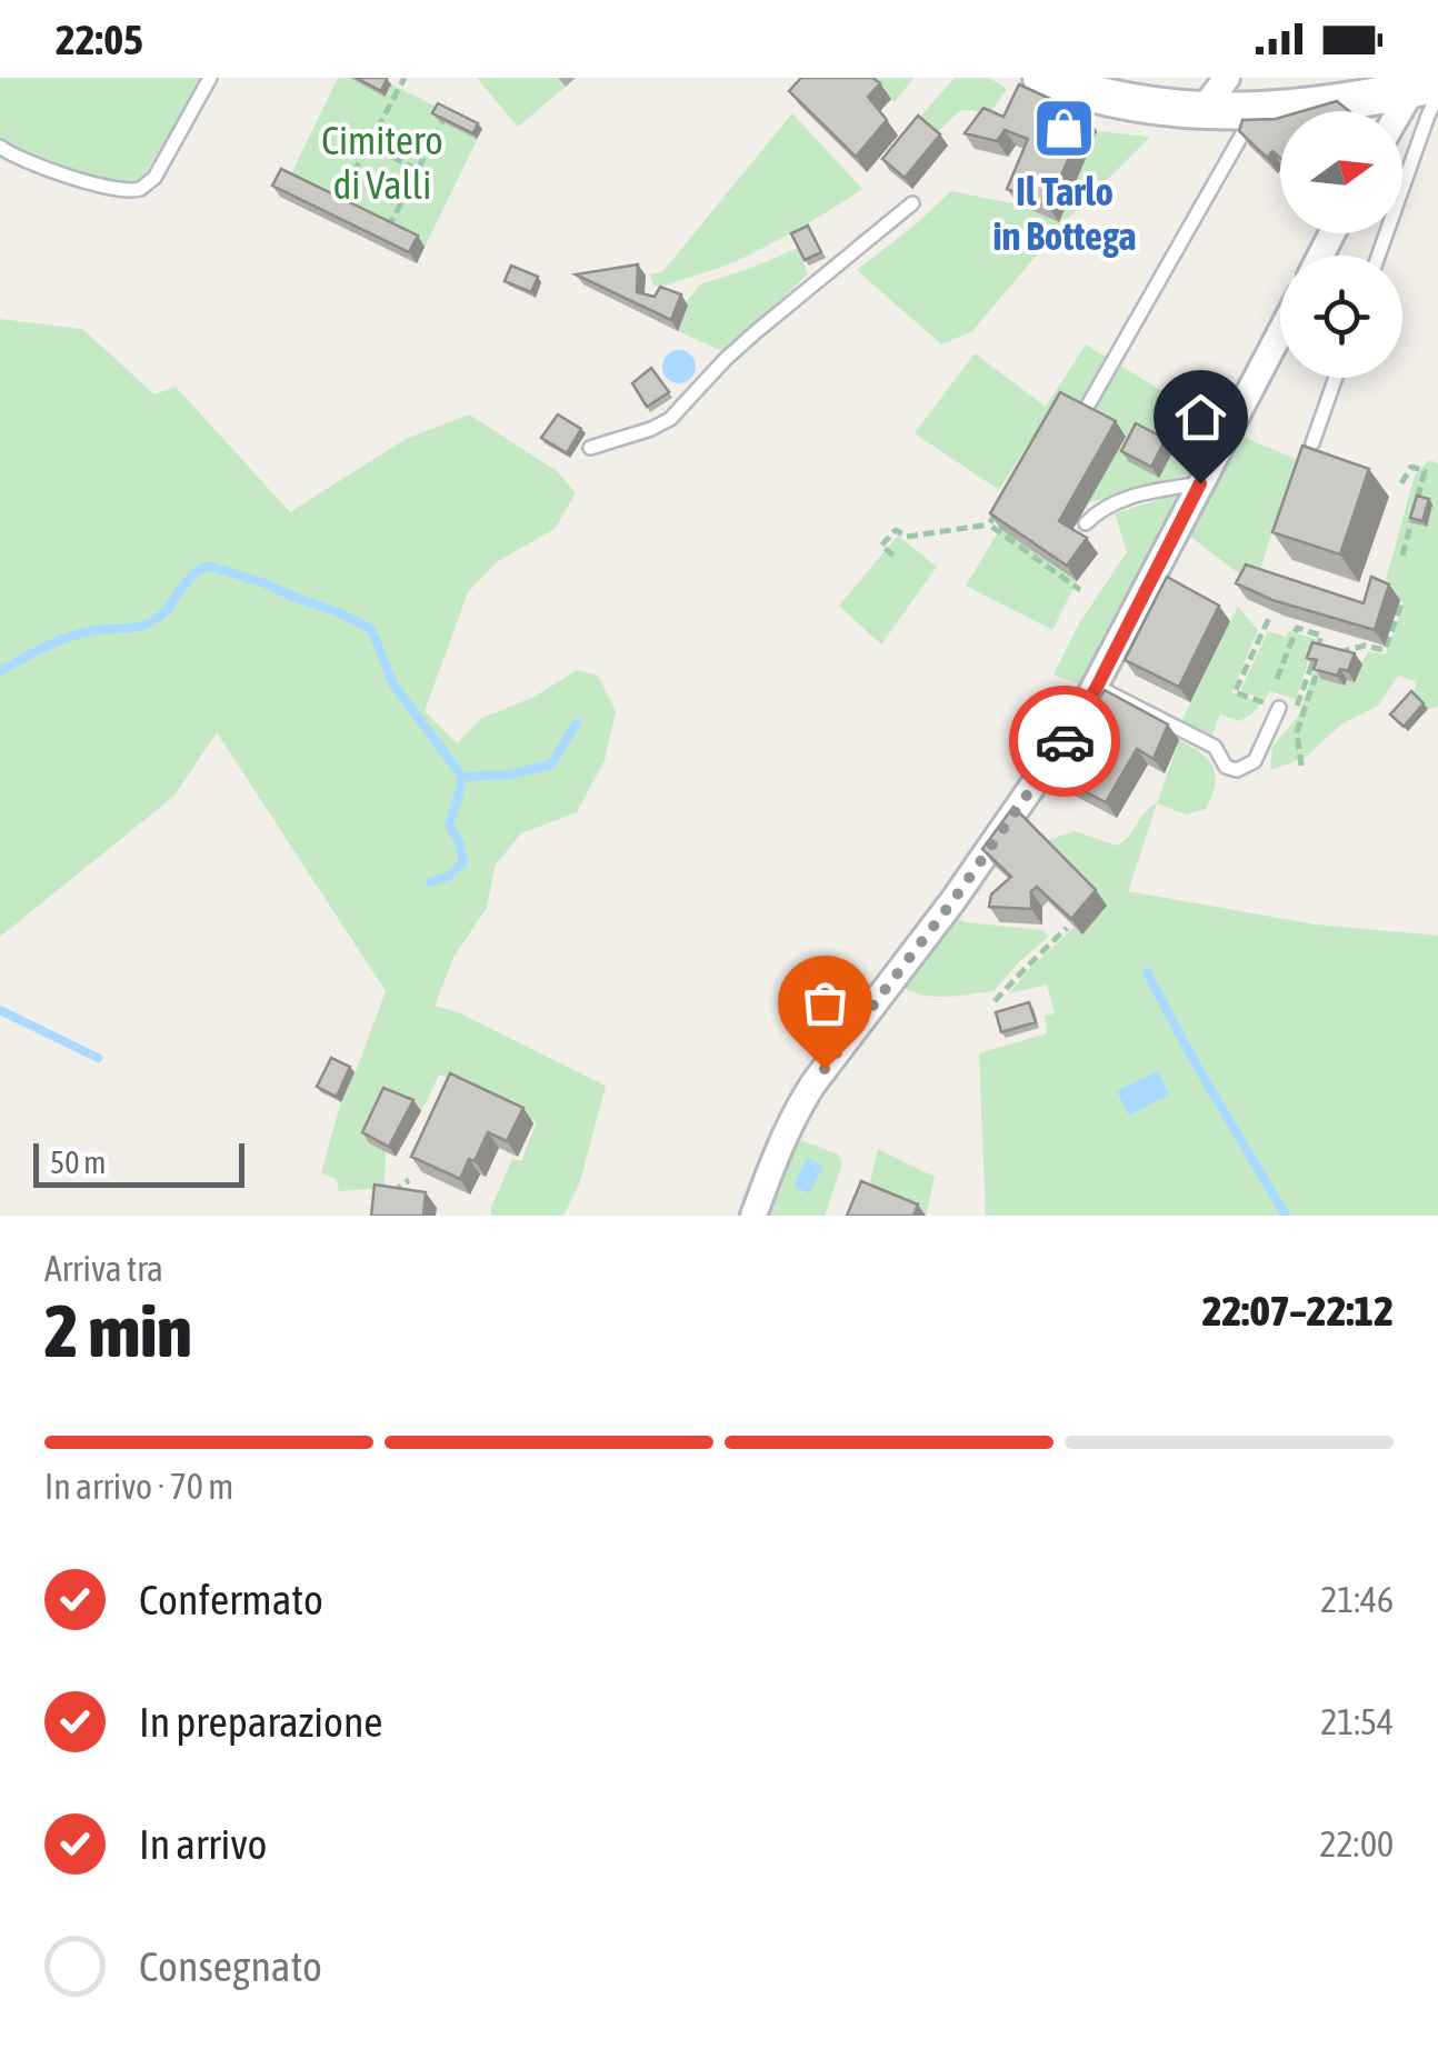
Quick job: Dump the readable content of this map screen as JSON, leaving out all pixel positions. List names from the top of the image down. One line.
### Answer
{"parks":["Cimitero di Valli"],"places":{"shop":["Il Tarlo in Bottega"]},"scale_bar":"50 m","north":"right","page":{"status":"22:05","scale":"50 m","heading":["2 min","Arriva tra","22:07–22:12"],"bar":"In arrivo · 70 m","list":[["Confermato","21:46"],["In preparazione","21:54"],["In arrivo","22:00"],"Consegnato"]}}
